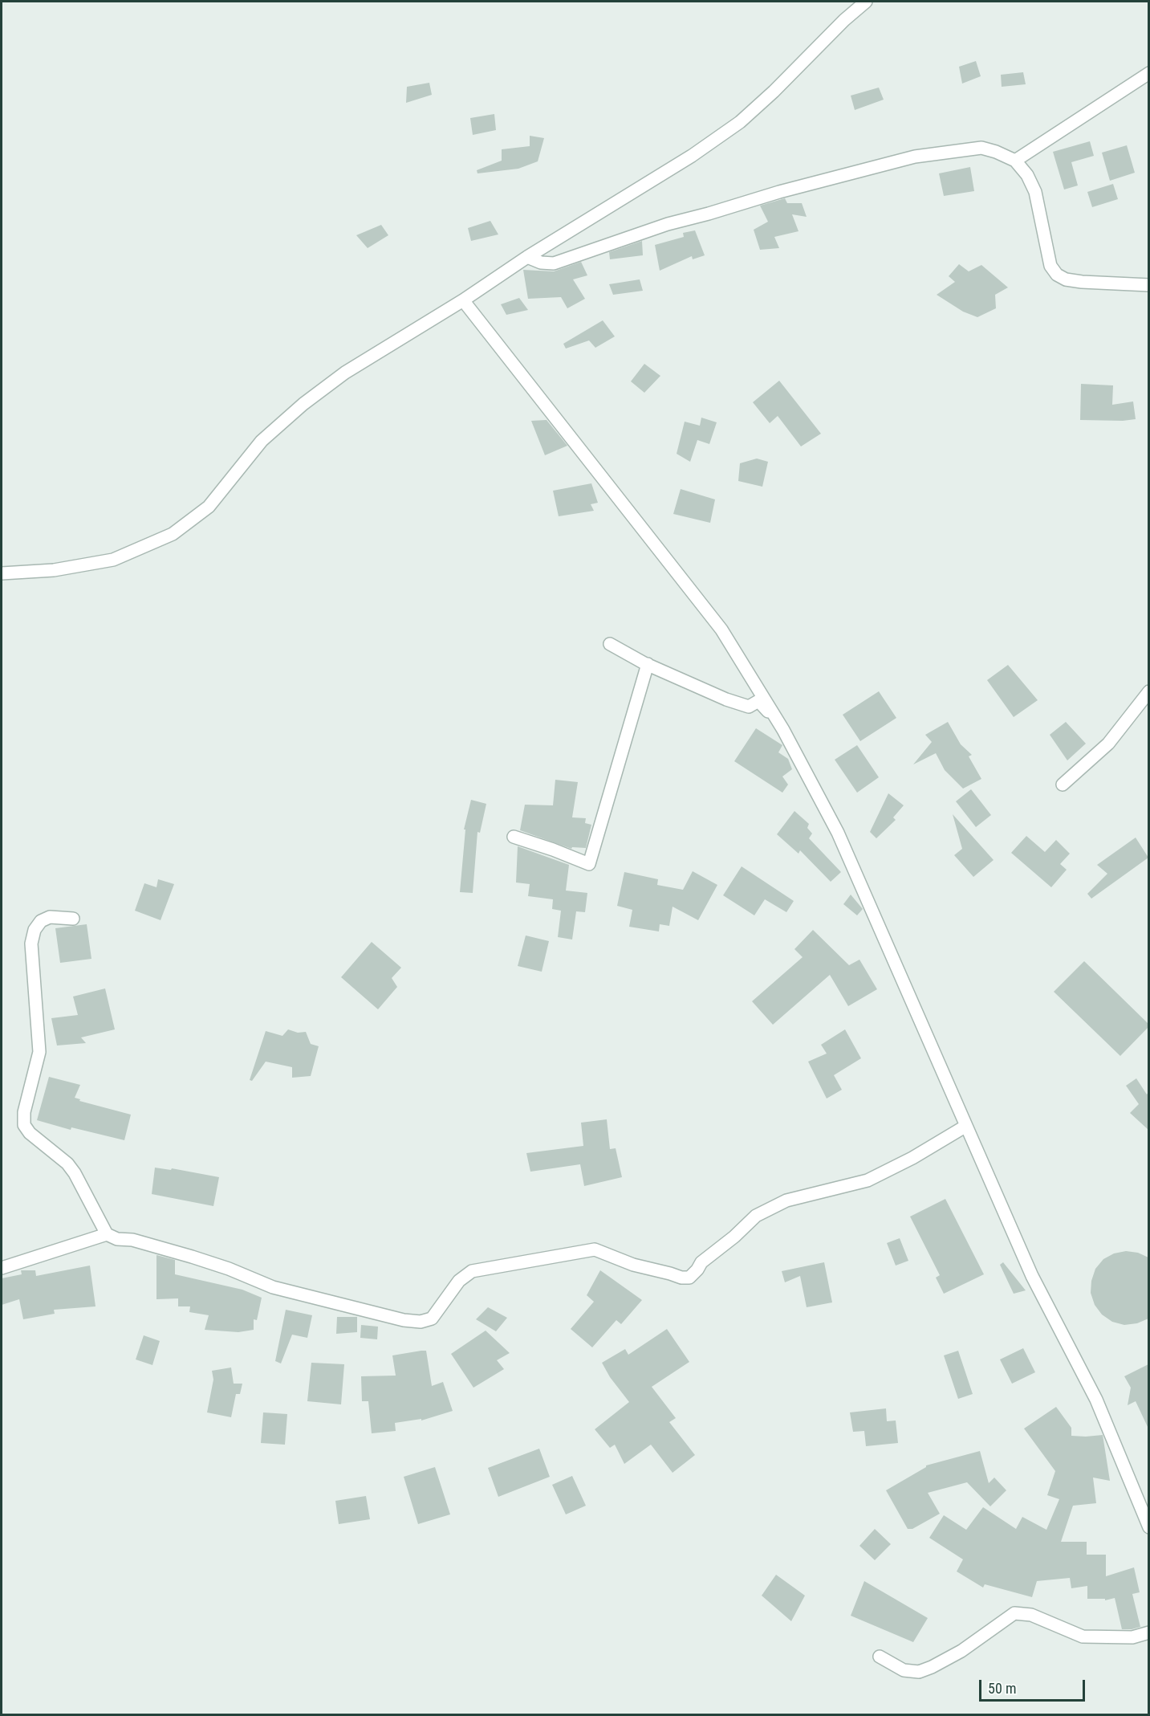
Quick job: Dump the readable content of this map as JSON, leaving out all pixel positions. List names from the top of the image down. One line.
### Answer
{"scale_bar":"50 m"}
